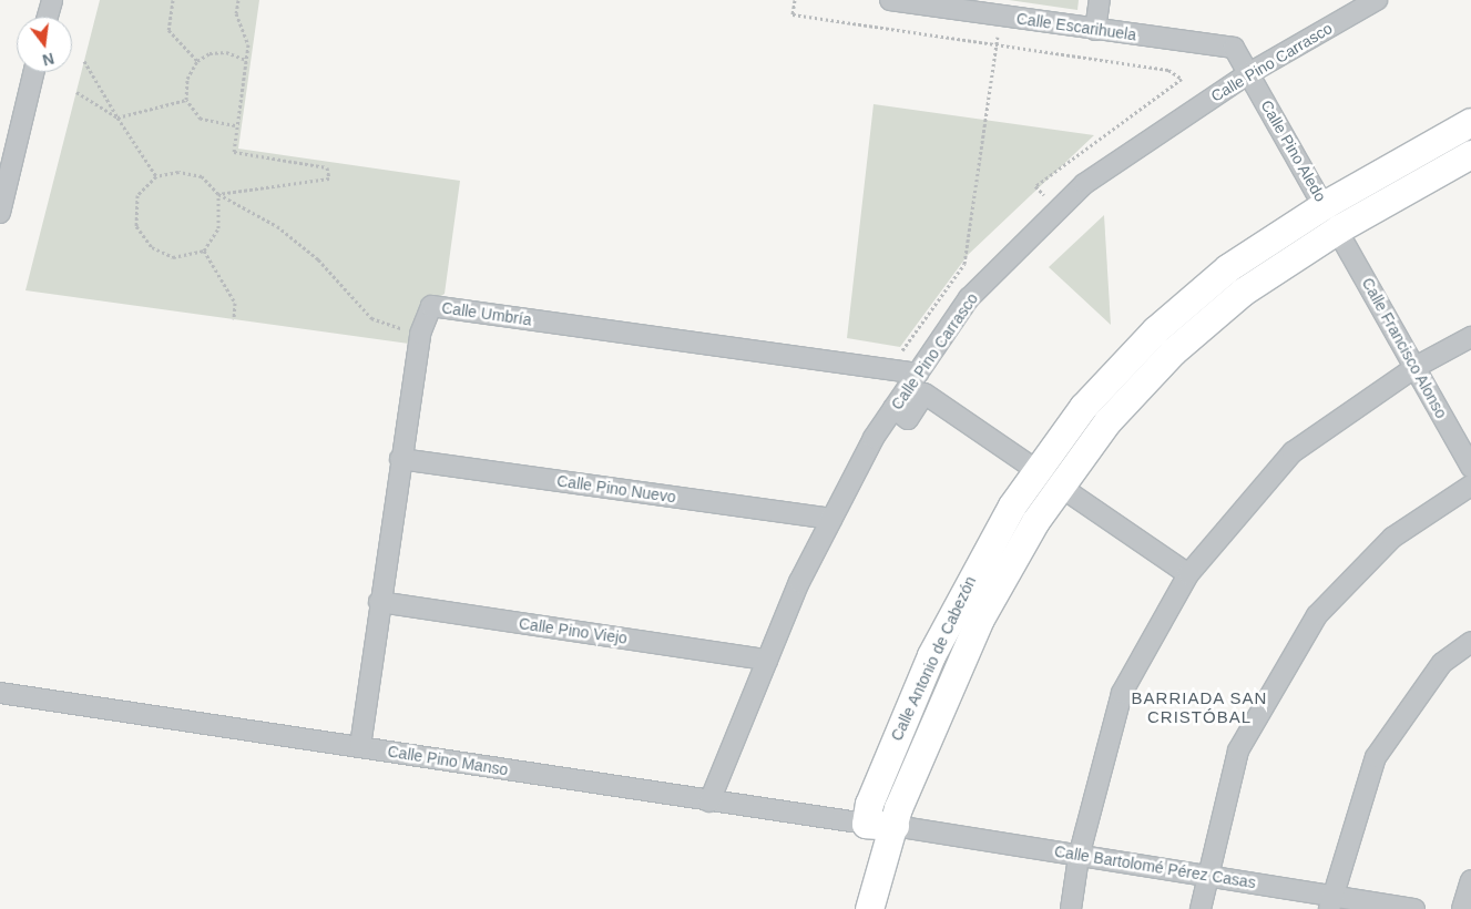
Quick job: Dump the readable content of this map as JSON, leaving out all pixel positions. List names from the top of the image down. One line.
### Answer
{"streets":{"street":["Calle Escarihuela","Calle Pino Carrasco","Calle Pino Aledo","Calle Umbría","Calle Francisco Alonso","Calle Pino Nuevo","Calle Pino Viejo","Calle Antonio de Cabezón","Calle Pino Manso","Calle Bartolomé Pérez Casas"]},"crossings":[["Calle Escarihuela","Calle Pino Carrasco"],["Calle Escarihuela","Calle Pino Aledo"],["Calle Pino Carrasco","Calle Pino Aledo"],["Calle Pino Carrasco","Calle Umbría"],["Calle Pino Carrasco","Calle Pino Nuevo"],["Calle Pino Carrasco","Calle Pino Viejo"],["Calle Pino Carrasco","Calle Pino Manso"],["Calle Pino Aledo","Calle Francisco Alonso"],["Calle Pino Aledo","Calle Antonio de Cabezón"],["Calle Umbría","Calle Pino Nuevo"],["Calle Umbría","Calle Pino Viejo"],["Calle Umbría","Calle Pino Manso"],["Calle Francisco Alonso","Calle Antonio de Cabezón"],["Calle Antonio de Cabezón","Calle Pino Manso"],["Calle Antonio de Cabezón","Calle Bartolomé Pérez Casas"],["Calle Pino Manso","Calle Bartolomé Pérez Casas"]],"districts":["BARRIADA SAN CRISTÓBAL"],"north":"bottom"}
